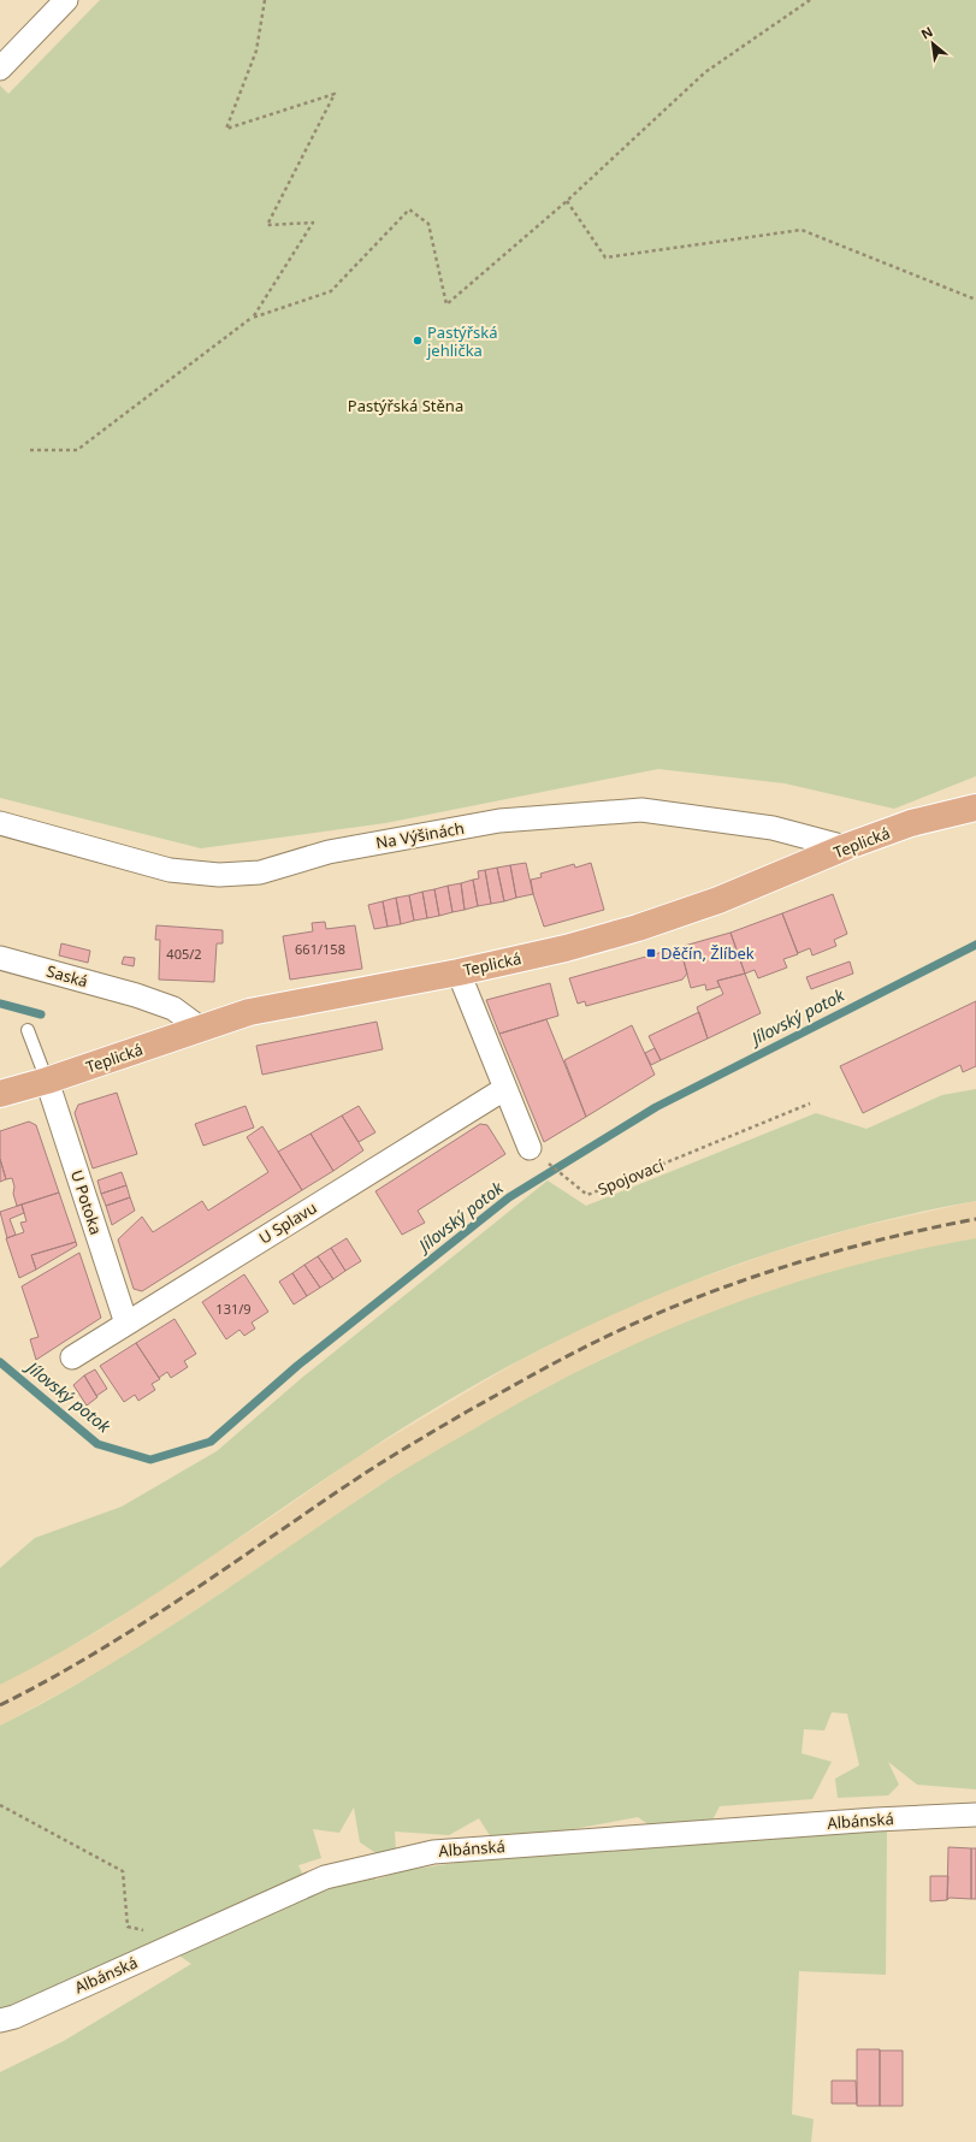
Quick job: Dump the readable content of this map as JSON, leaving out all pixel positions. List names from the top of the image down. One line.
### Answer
{"streets":{"main road":["Teplická"],"street":["Na Výšinách","Saská","U Potoka","U Splavu","Albánská"],"path":["Spojovací"]},"crossings":[["Na Výšinách","Teplická"],["Teplická","Saská"],["Teplická","U Potoka"],["U Potoka","U Splavu"]],"water":["Jílovský potok"],"parks":["Pastýřská Stěna"],"places":{"other":["Pastýřská jehlička"],"transit":["Děčín, Žlíbek"]},"house_numbers":["661/158","405/2","131/9"],"north":"top left"}
